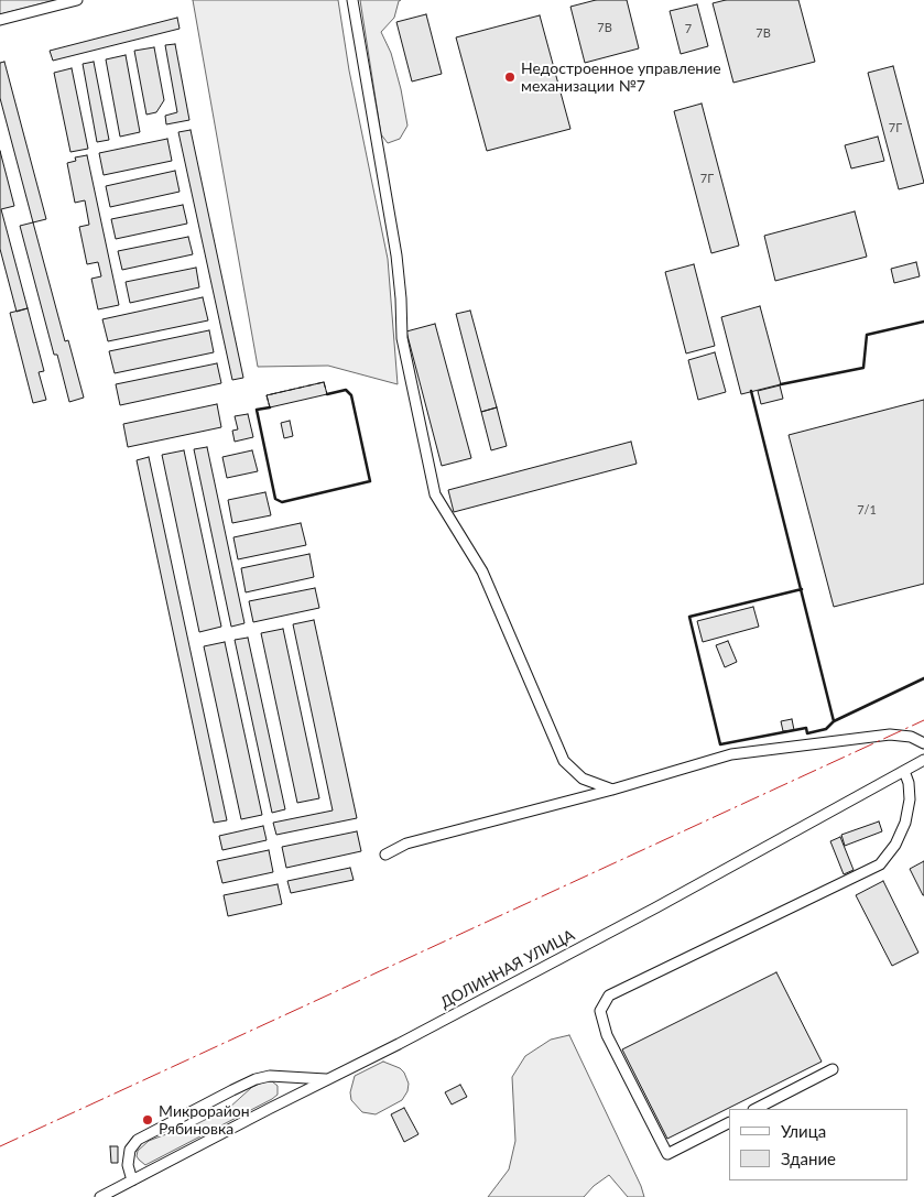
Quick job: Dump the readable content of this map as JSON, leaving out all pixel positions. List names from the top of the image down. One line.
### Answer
{"streets":{"street":["ДОЛИННАЯ УЛИЦА"]},"places":["Недостроенное управление механизации №7","Микрорайон Рябиновка"],"house_numbers":["7В","7","7В","7Г","7Г","7/1"],"legend":["Улица","Здание"]}
